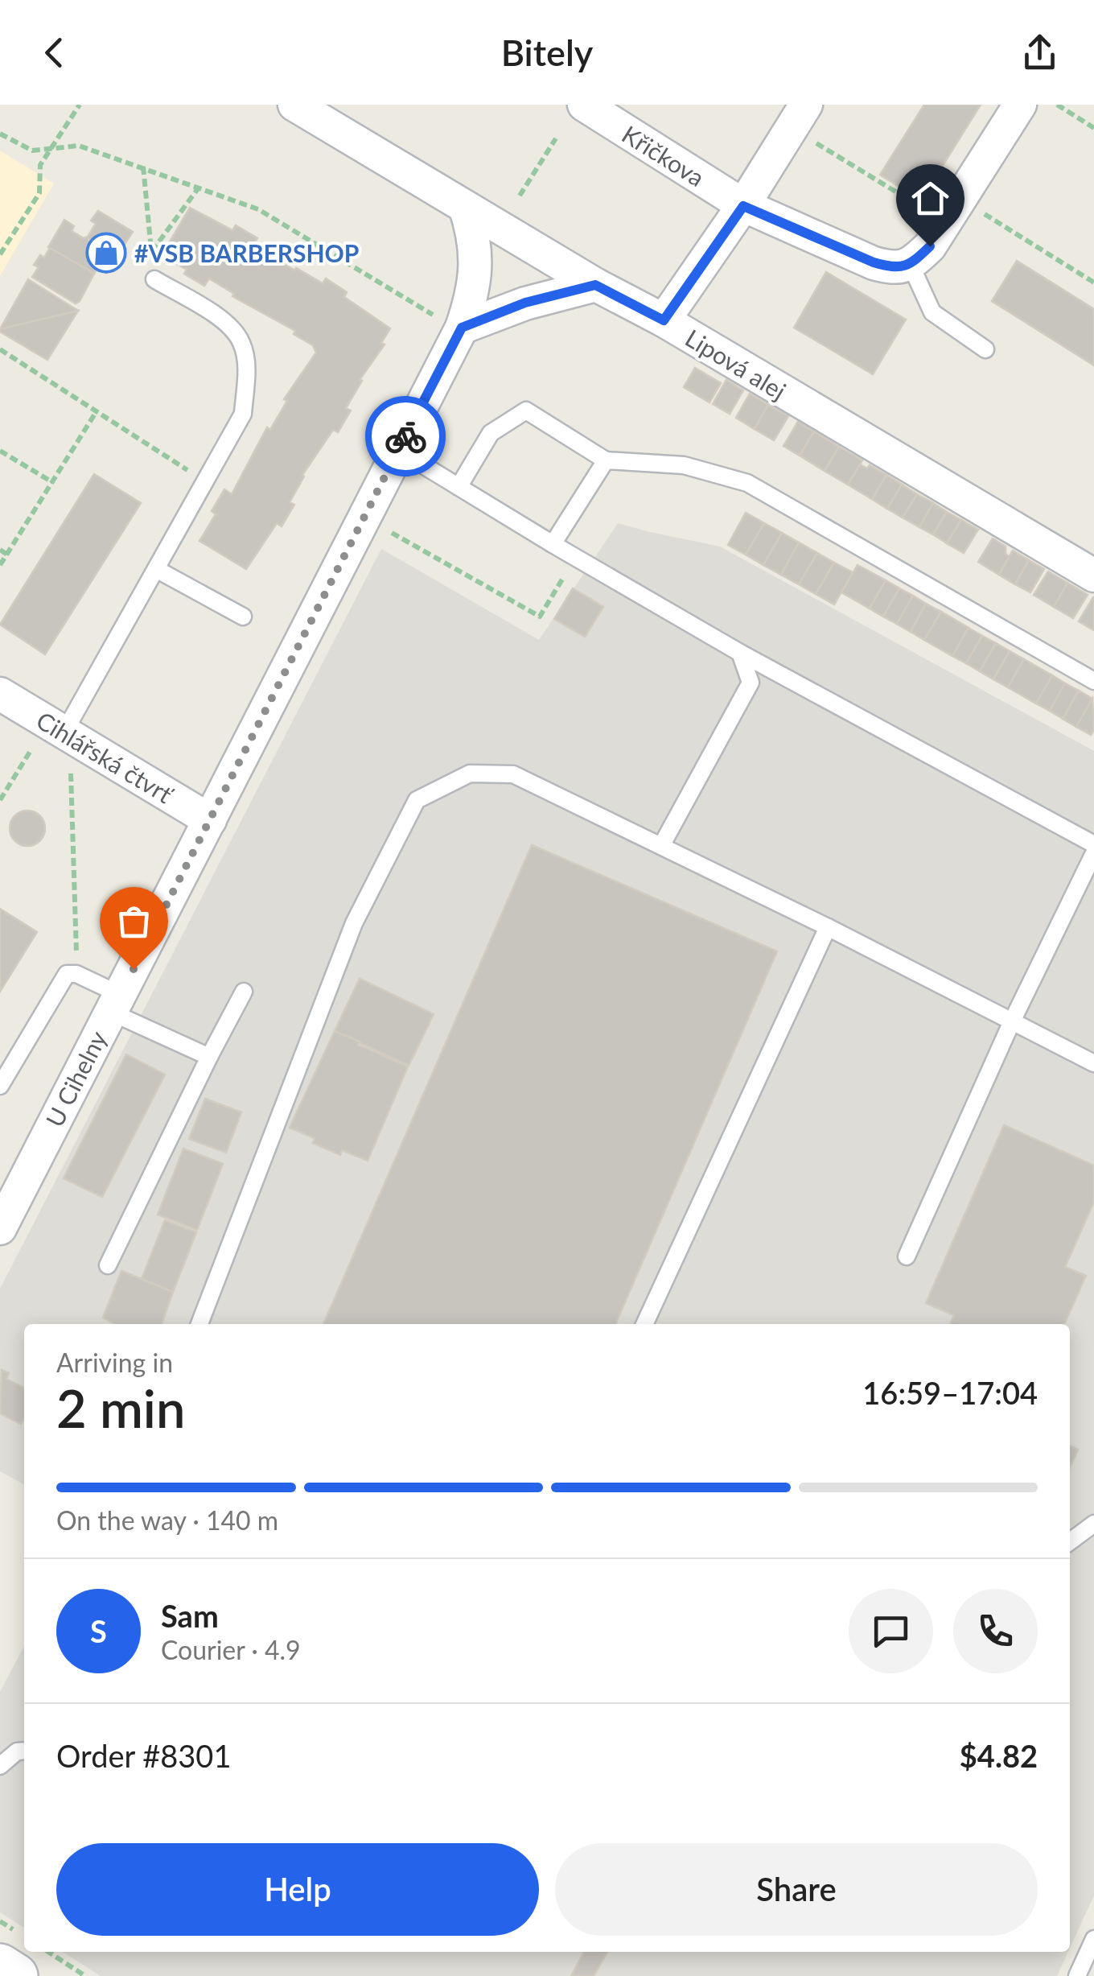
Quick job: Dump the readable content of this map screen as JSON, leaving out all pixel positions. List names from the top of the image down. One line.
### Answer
{"streets":{"street":["Křičkova","Lipová alej","Cihlářská čtvrť","U Cihelny"]},"crossings":[["Lipová alej","U Cihelny"],["Cihlářská čtvrť","U Cihelny"]],"places":{"shop":["#VSB BARBERSHOP"]},"page":{"header":"Bitely","heading":["2 min","Arriving in","16:59–17:04"],"panel":["Sam","Courier · 4.9","Order #8301","$4.82"],"bar":"On the way · 140 m","round":"S","buttons":["Help","Share"]}}
